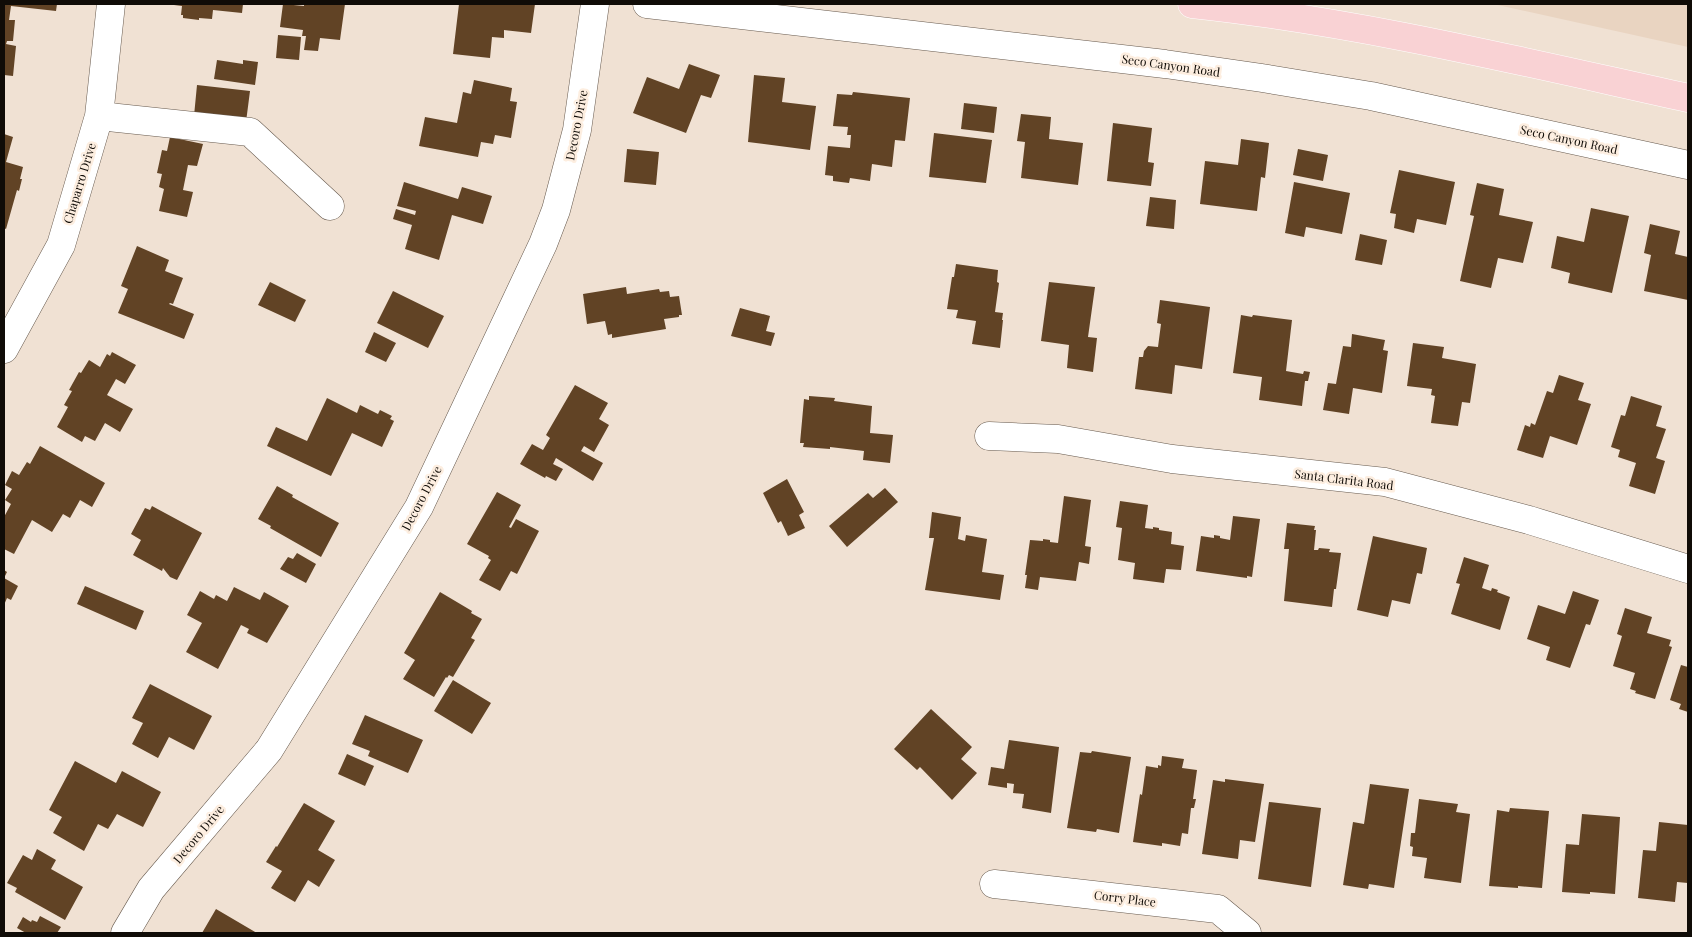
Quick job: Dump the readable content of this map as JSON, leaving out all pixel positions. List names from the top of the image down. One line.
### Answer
{"streets":{"street":["Seco Canyon Road","Decoro Drive","Chaparro Drive","Santa Clarita Road","Corry Place"]}}
